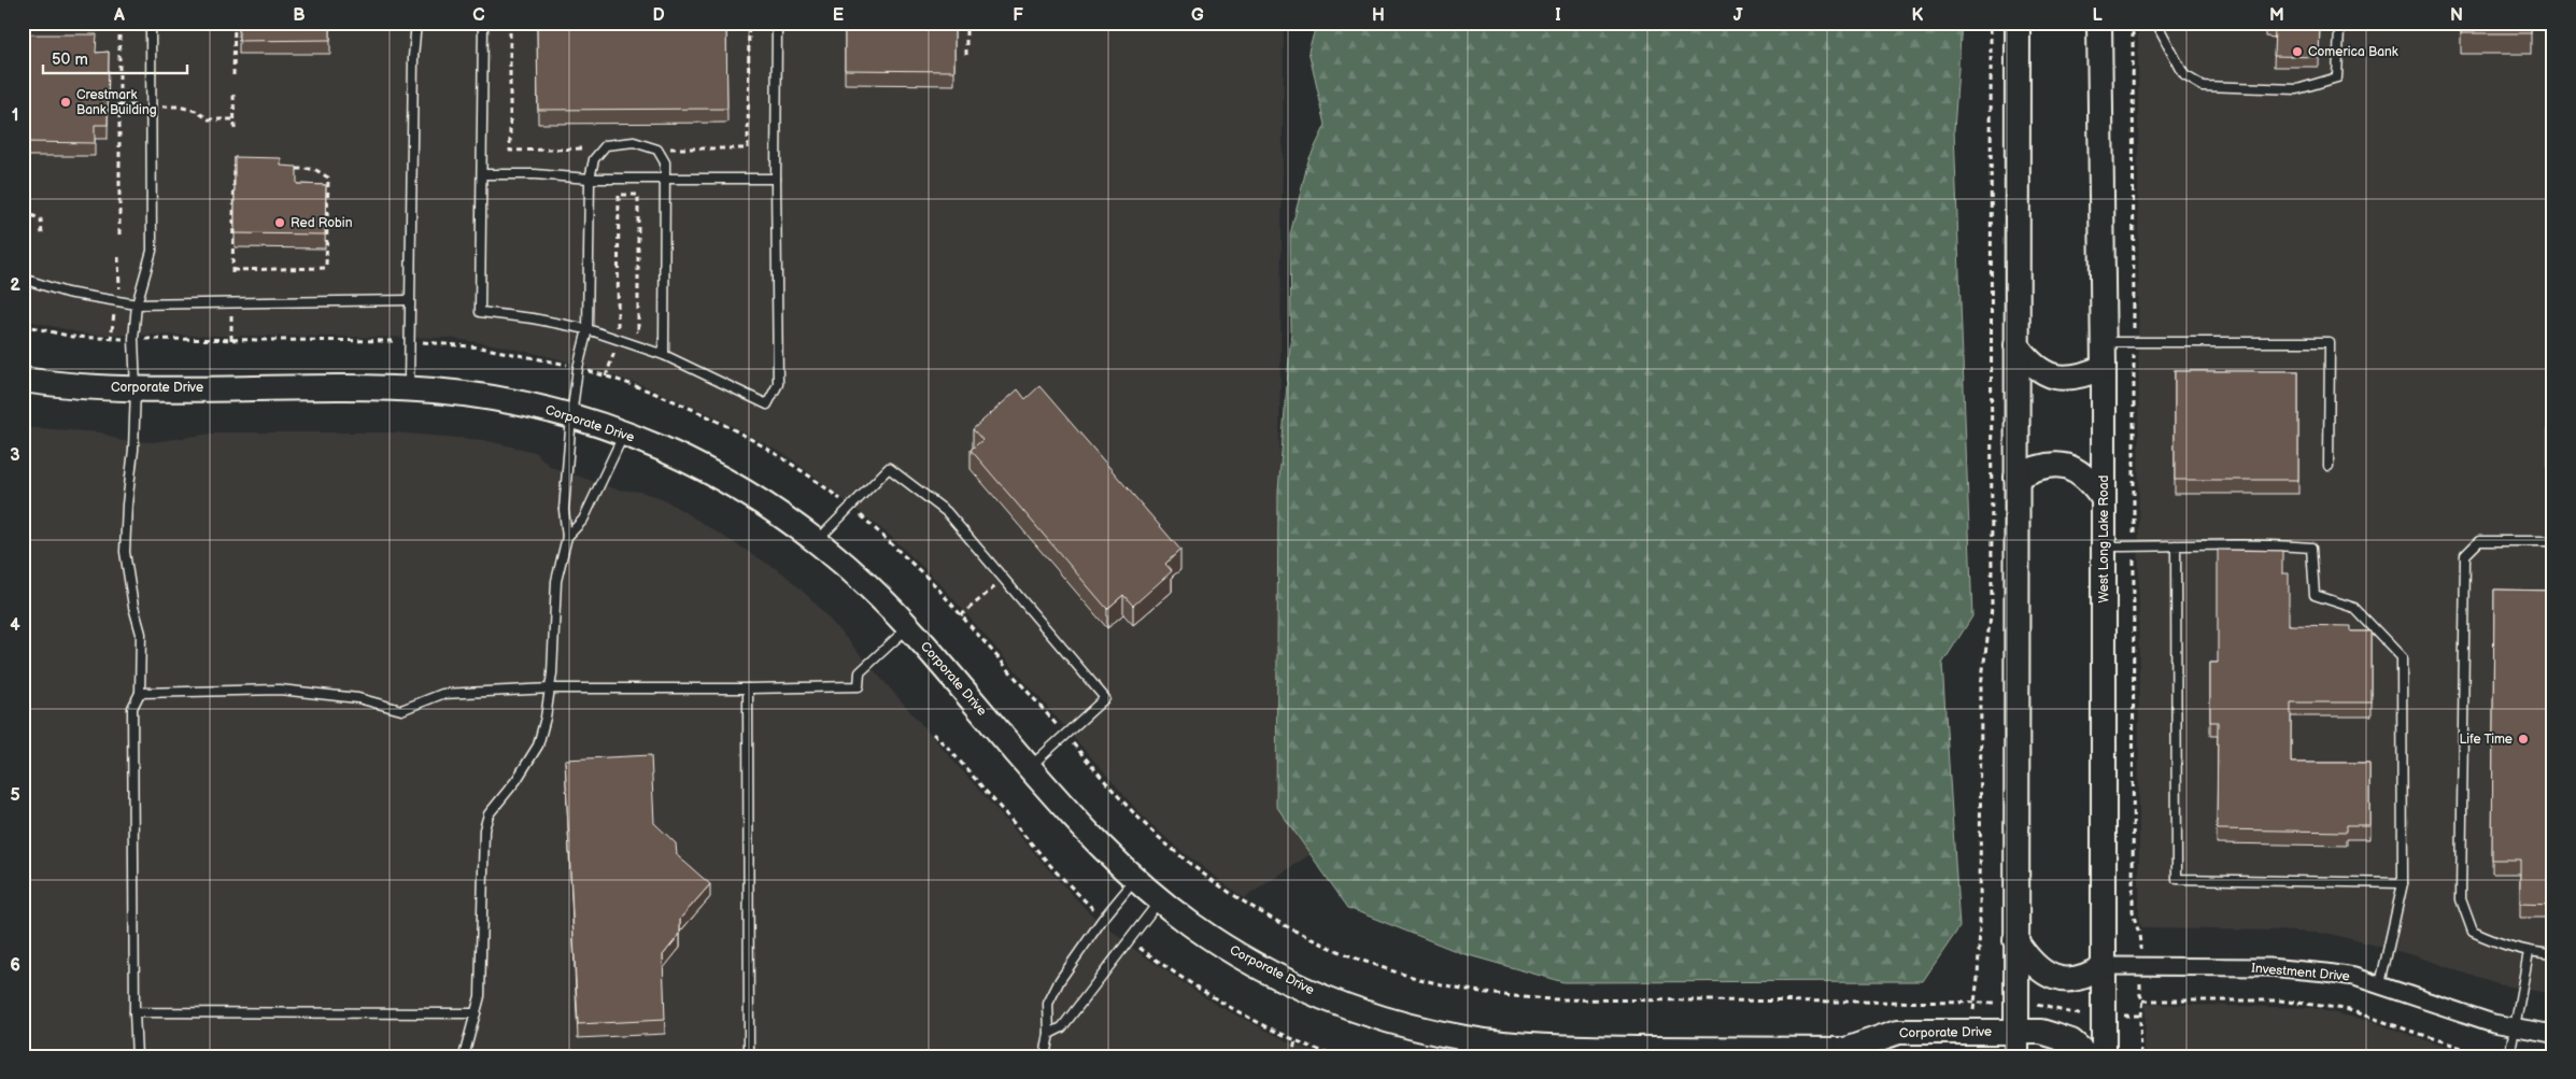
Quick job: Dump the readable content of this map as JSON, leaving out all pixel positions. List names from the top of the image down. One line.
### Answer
{"streets":{"main road":["Corporate Drive","West Long Lake Road"],"street":["Investment Drive"]},"crossings":[["West Long Lake Road","Investment Drive"]],"places":["Comerica Bank","Crestmark Bank Building","Red Robin","Life Time"],"scale_bar":"50 m","grid":{"columns":["A","B","C","D","E","F","G","H","I","J","K","L","M","N"],"rows":["1","2","3","4","5","6"]}}
